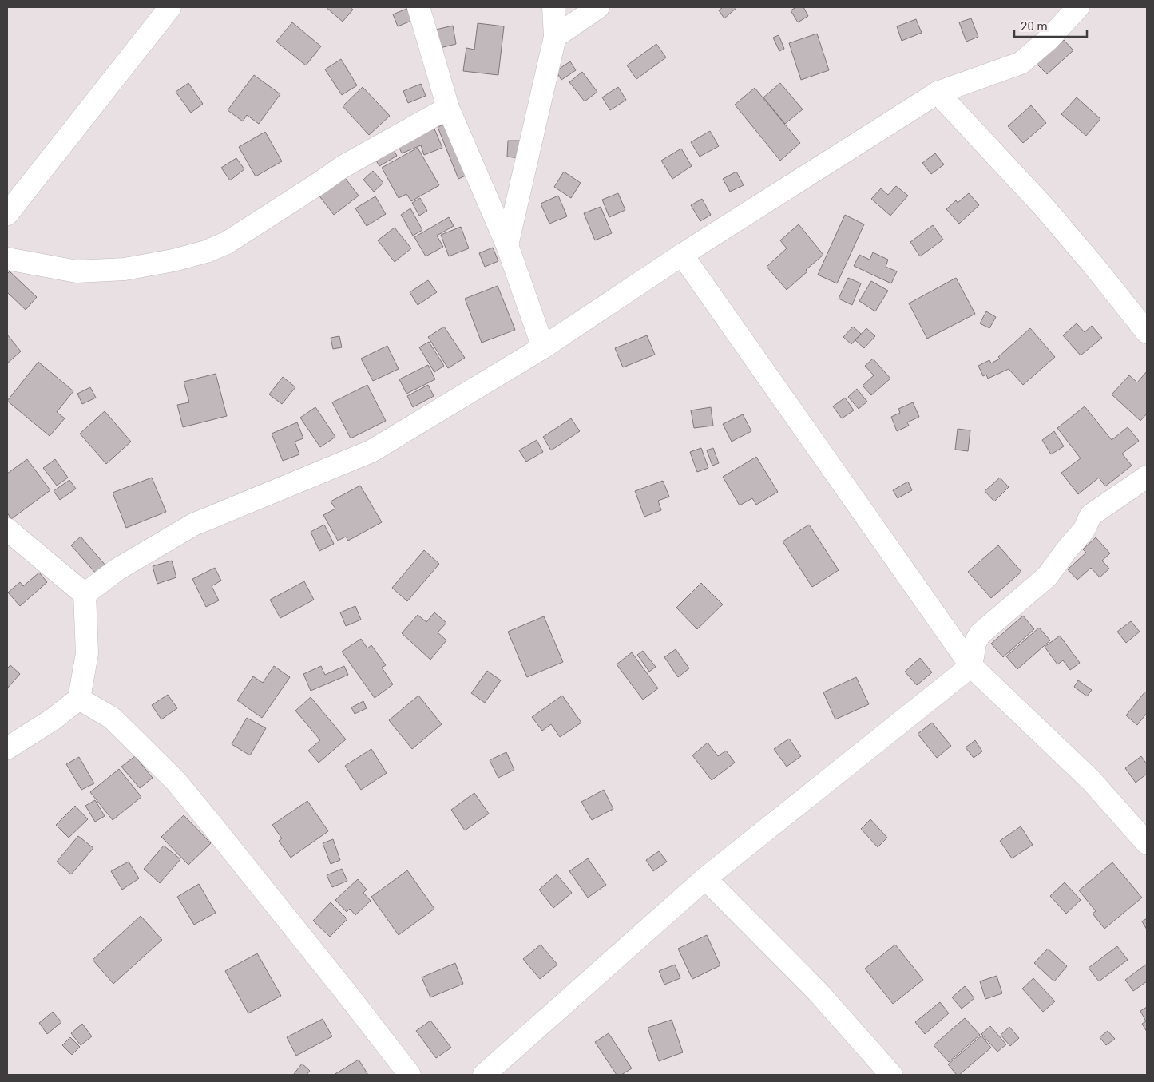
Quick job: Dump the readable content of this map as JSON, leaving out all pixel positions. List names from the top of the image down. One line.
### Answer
{"scale_bar":"20 m"}
